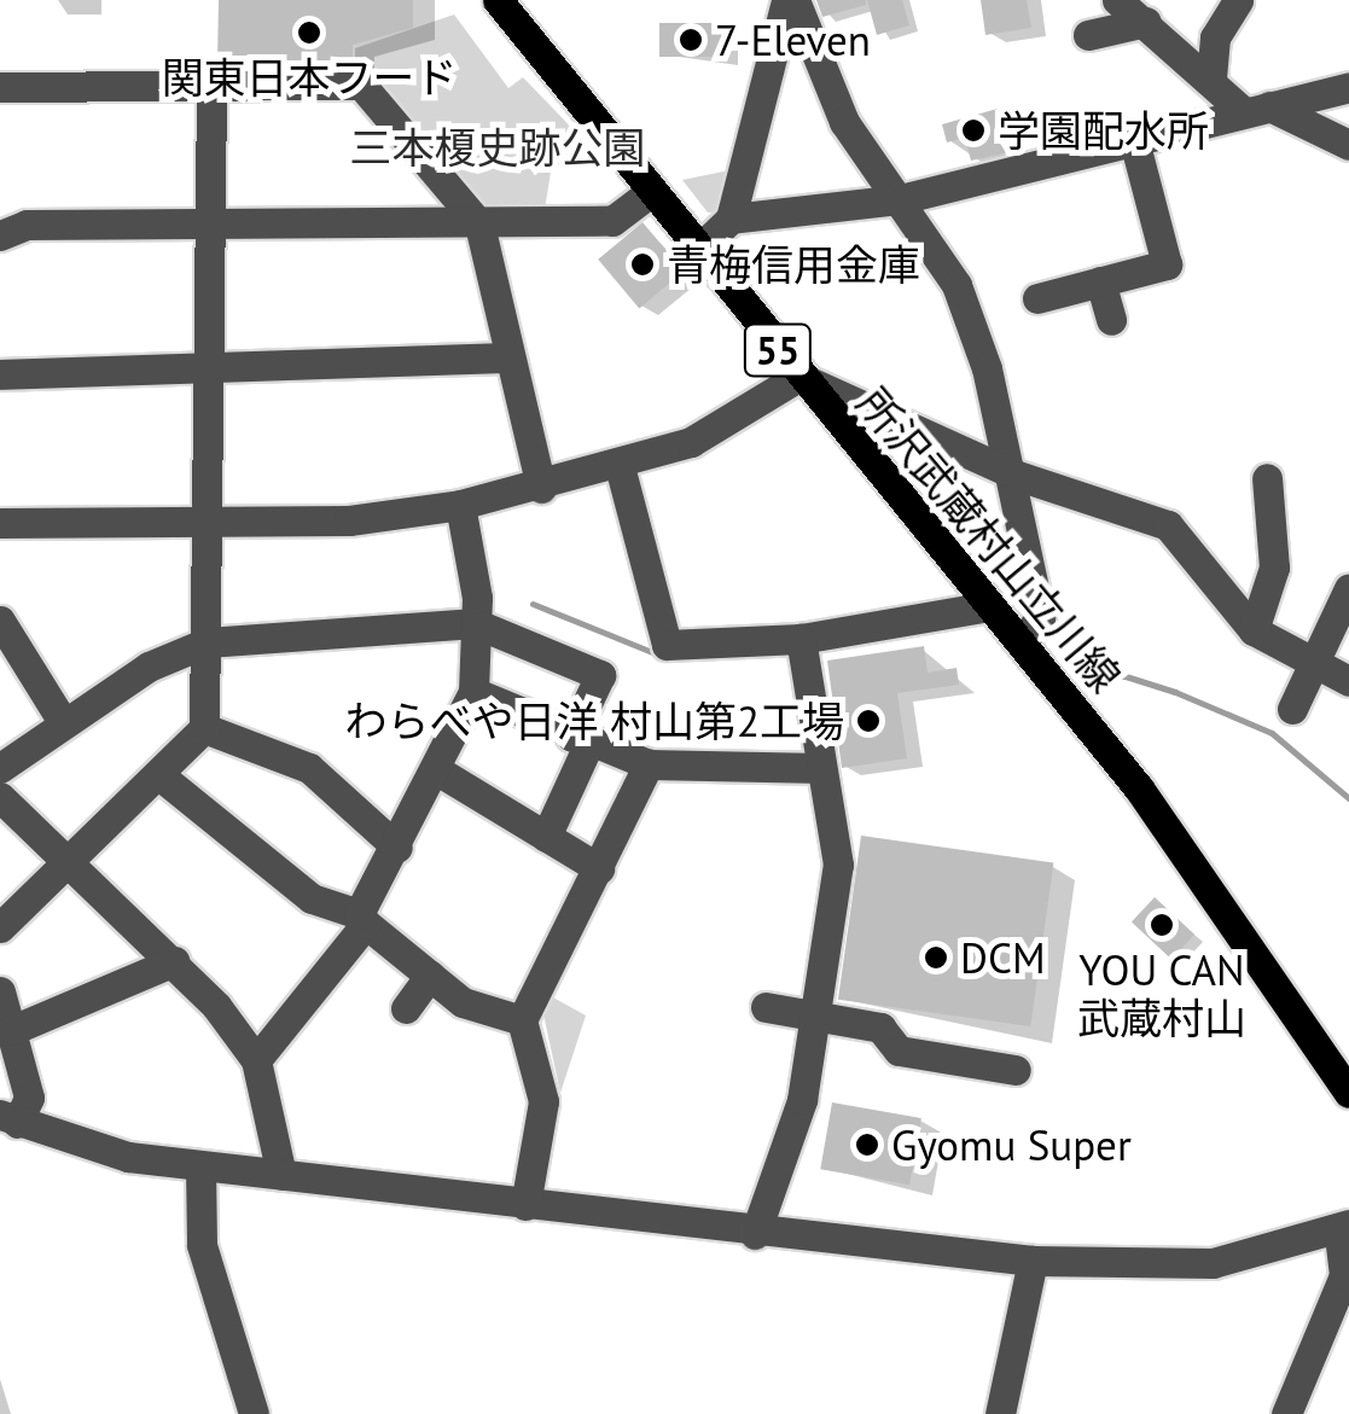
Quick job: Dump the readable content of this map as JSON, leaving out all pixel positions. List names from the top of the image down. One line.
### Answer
{"streets":{"main road":["55","所沢武蔵村山立川線"]},"parks":["三本榎史跡公園"],"places":["関東日本フード","7-Eleven","学園配水所","青梅信用金庫","わらべや日洋 村山第2工場","YOU CAN 武蔵村山","DCM","Gyomu Super"]}
